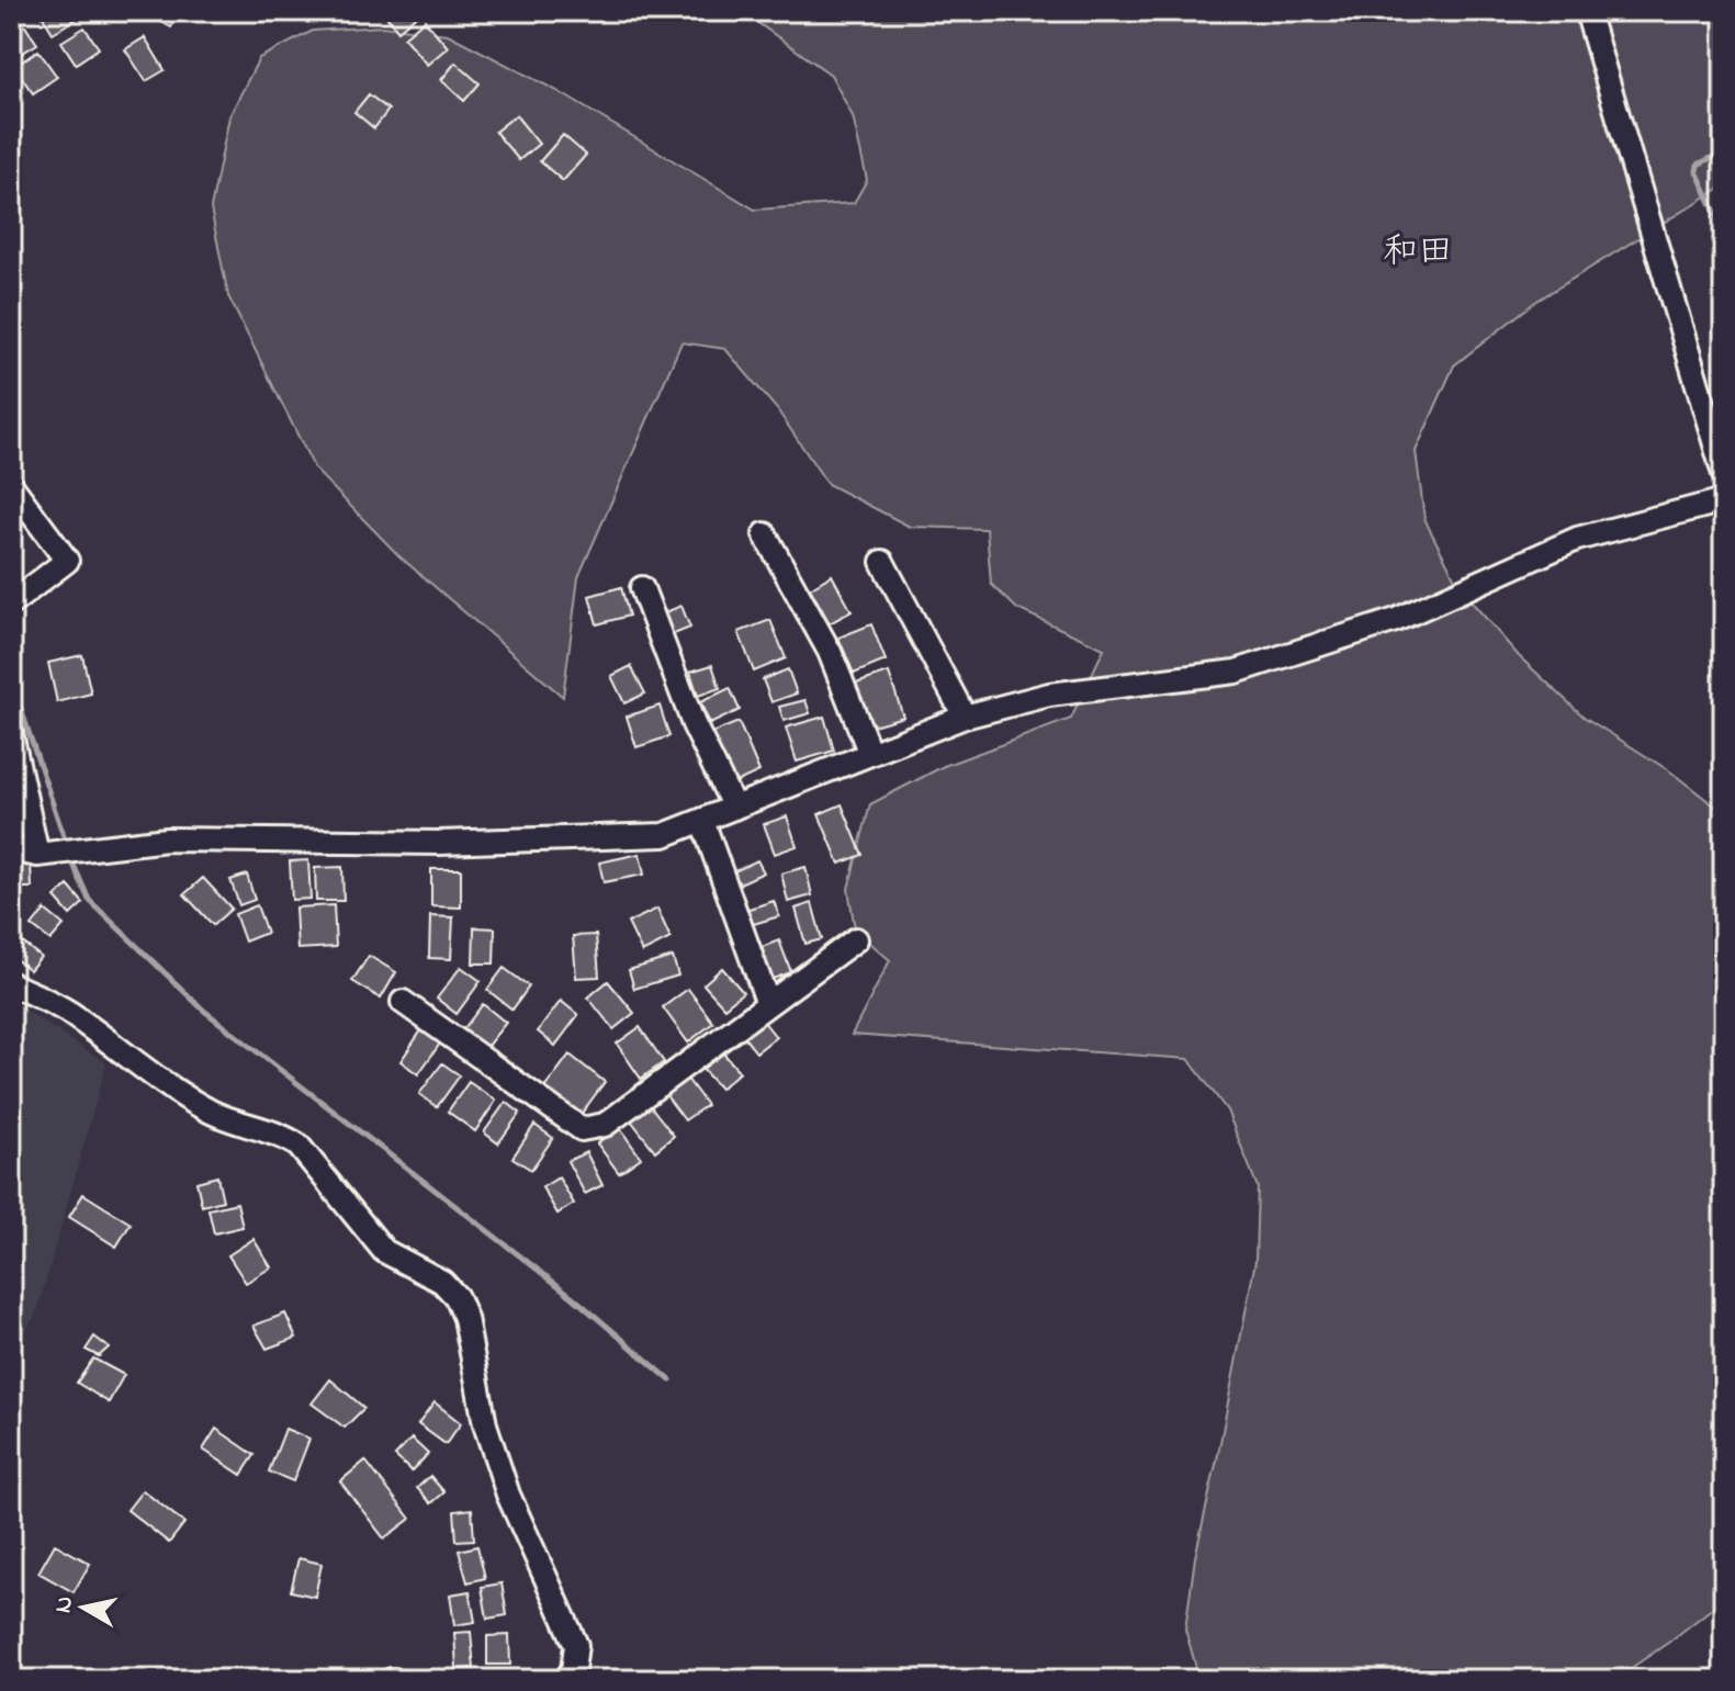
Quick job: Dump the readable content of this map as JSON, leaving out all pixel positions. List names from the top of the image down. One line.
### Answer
{"districts":["和田"],"north":"left"}
